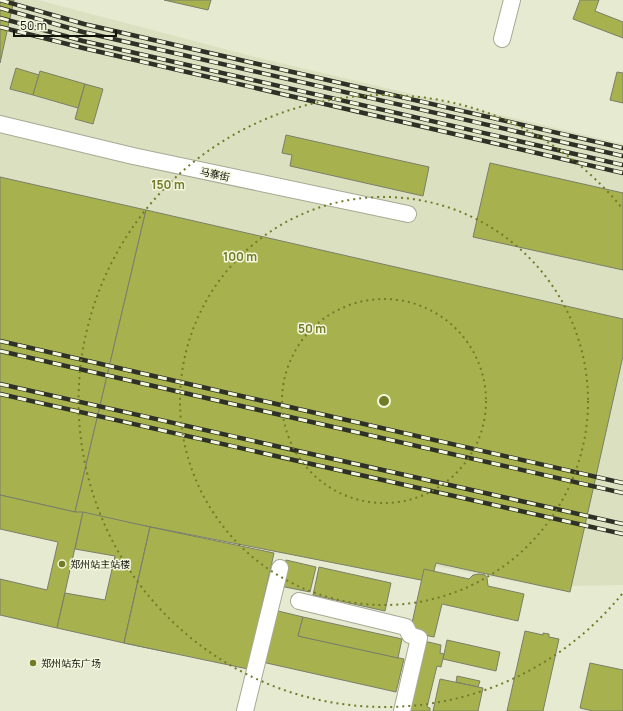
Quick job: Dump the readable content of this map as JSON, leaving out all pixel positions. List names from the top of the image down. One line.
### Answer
{"streets":{"lane":["马寨街"]},"places":["郑州站主站楼","郑州站东广场"],"scale_bar":"50 m","rings":["150 m","100 m","50 m"]}
